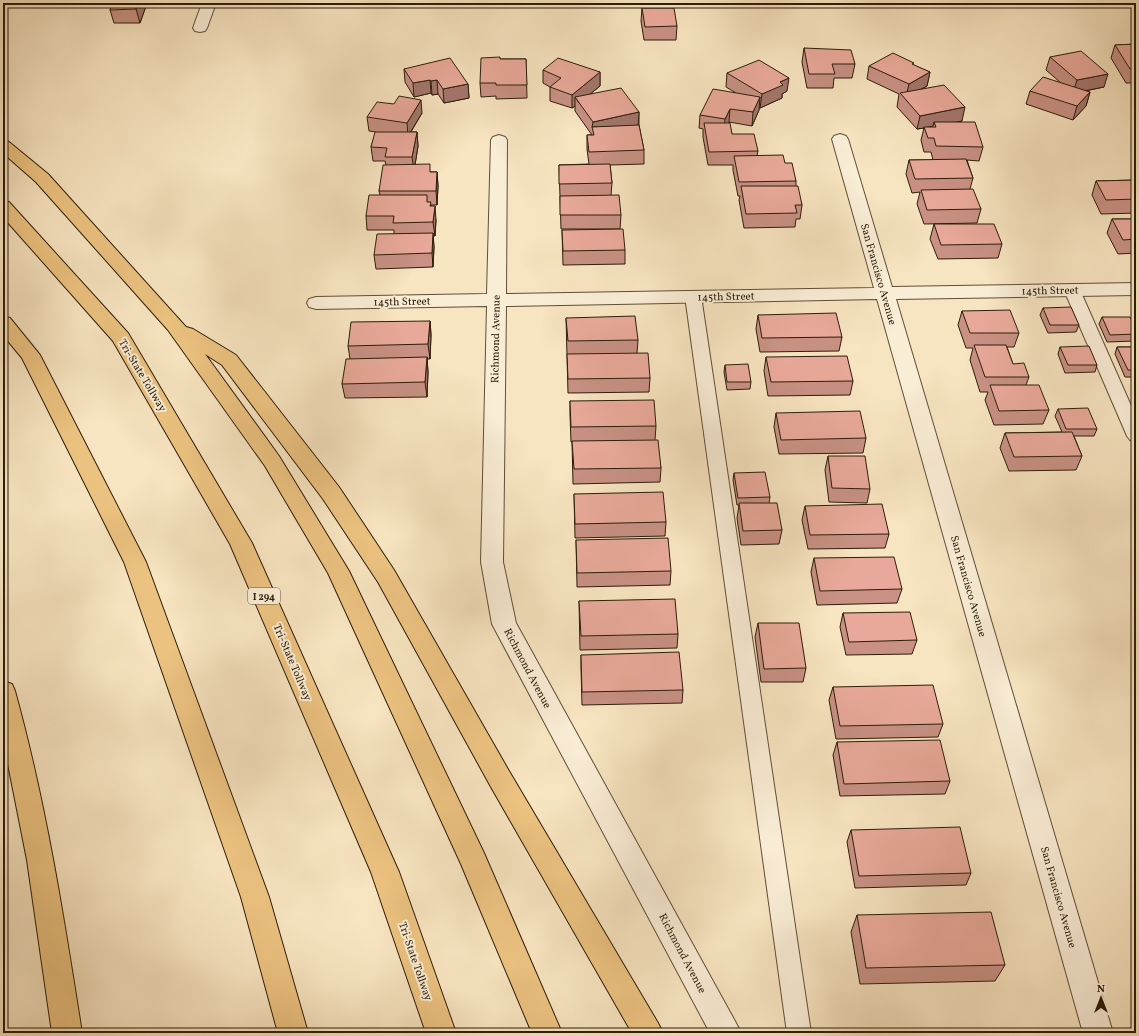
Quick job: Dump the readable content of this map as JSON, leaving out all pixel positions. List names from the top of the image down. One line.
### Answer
{"streets":{"highway":["Tri-State Tollway","I 294"],"street":["San Francisco Avenue","145th Street","Richmond Avenue"]},"crossings":[["San Francisco Avenue","145th Street"],["145th Street","Richmond Avenue"]],"north":"top"}
